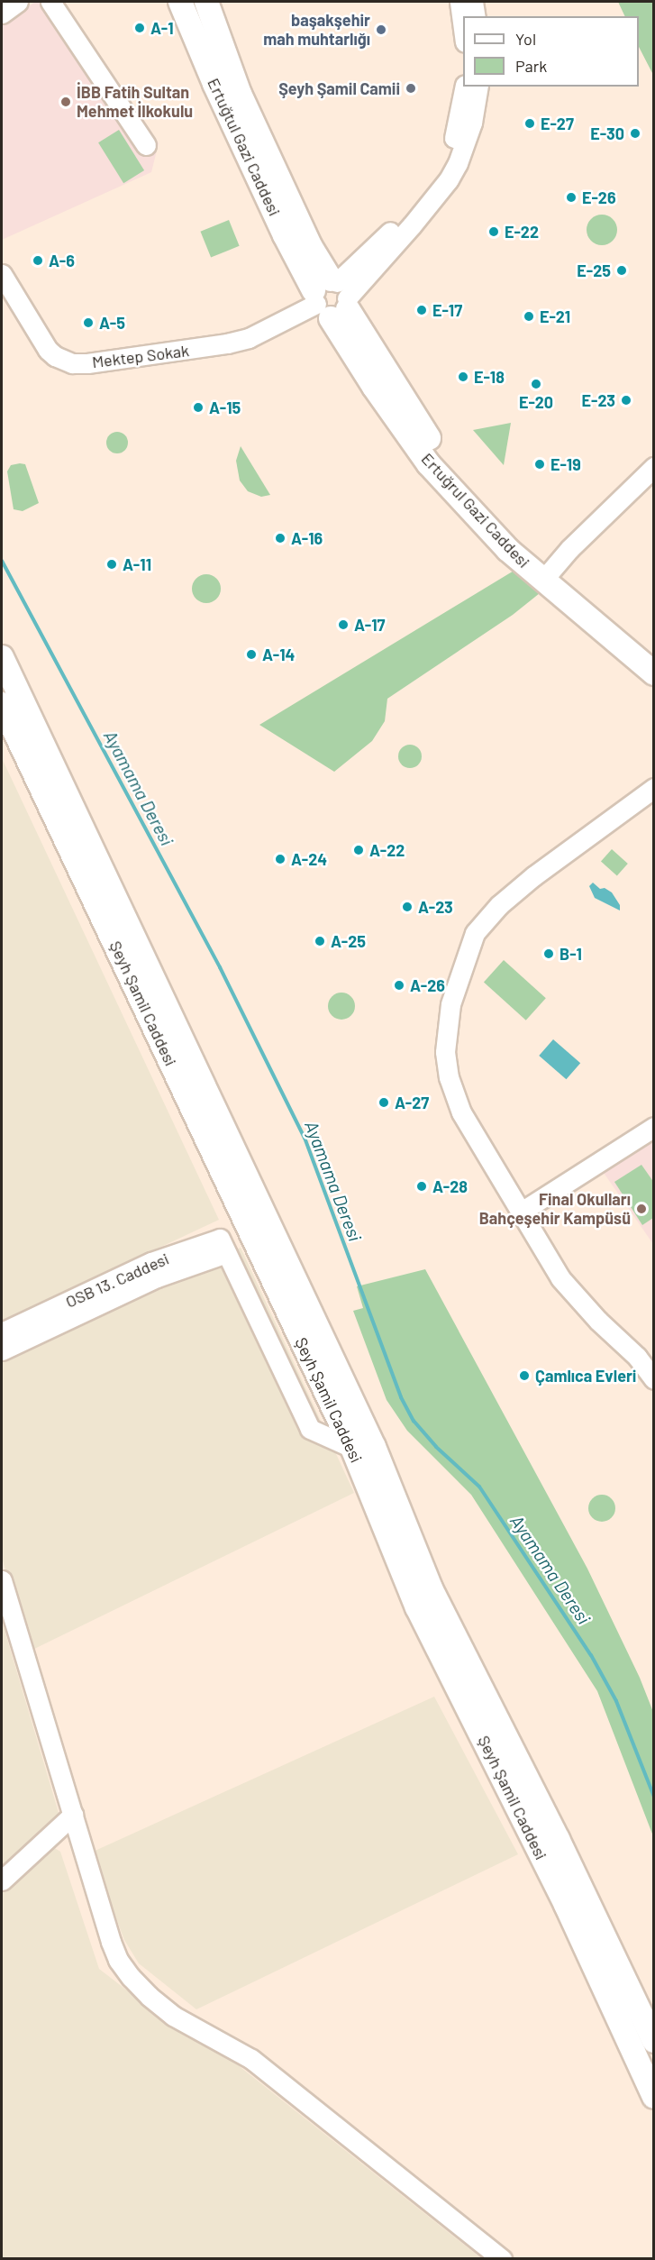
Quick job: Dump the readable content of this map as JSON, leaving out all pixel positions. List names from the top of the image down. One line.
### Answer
{"streets":{"main road":["Ertuğtul Gazi Caddesi","Ertuğrul Gazi Caddesi","Şeyh Şamil Caddesi"],"street":["Mektep Sokak","OSB 13. Caddesi"]},"crossings":[["Ertuğtul Gazi Caddesi","Mektep Sokak"],["Ertuğtul Gazi Caddesi","Ertuğrul Gazi Caddesi"],["Mektep Sokak","Ertuğrul Gazi Caddesi"]],"water":["Ayamama Deresi"],"places":["A-1","başakşehir mah muhtarlığı","Şeyh Şamil Camii","İBB Fatih Sultan Mehmet İlkokulu","E-27","E-30","E-26","E-22","A-6","E-25","E-17","E-21","A-5","E-18","E-20","E-23","A-15","E-19","A-16","A-11","A-17","A-14","A-22","A-24","A-23","A-25","B-1","A-26","A-27","A-28","Final Okulları Bahçeşehir Kampüsü","Çamlıca Evleri"],"legend":["Yol","Park"]}
